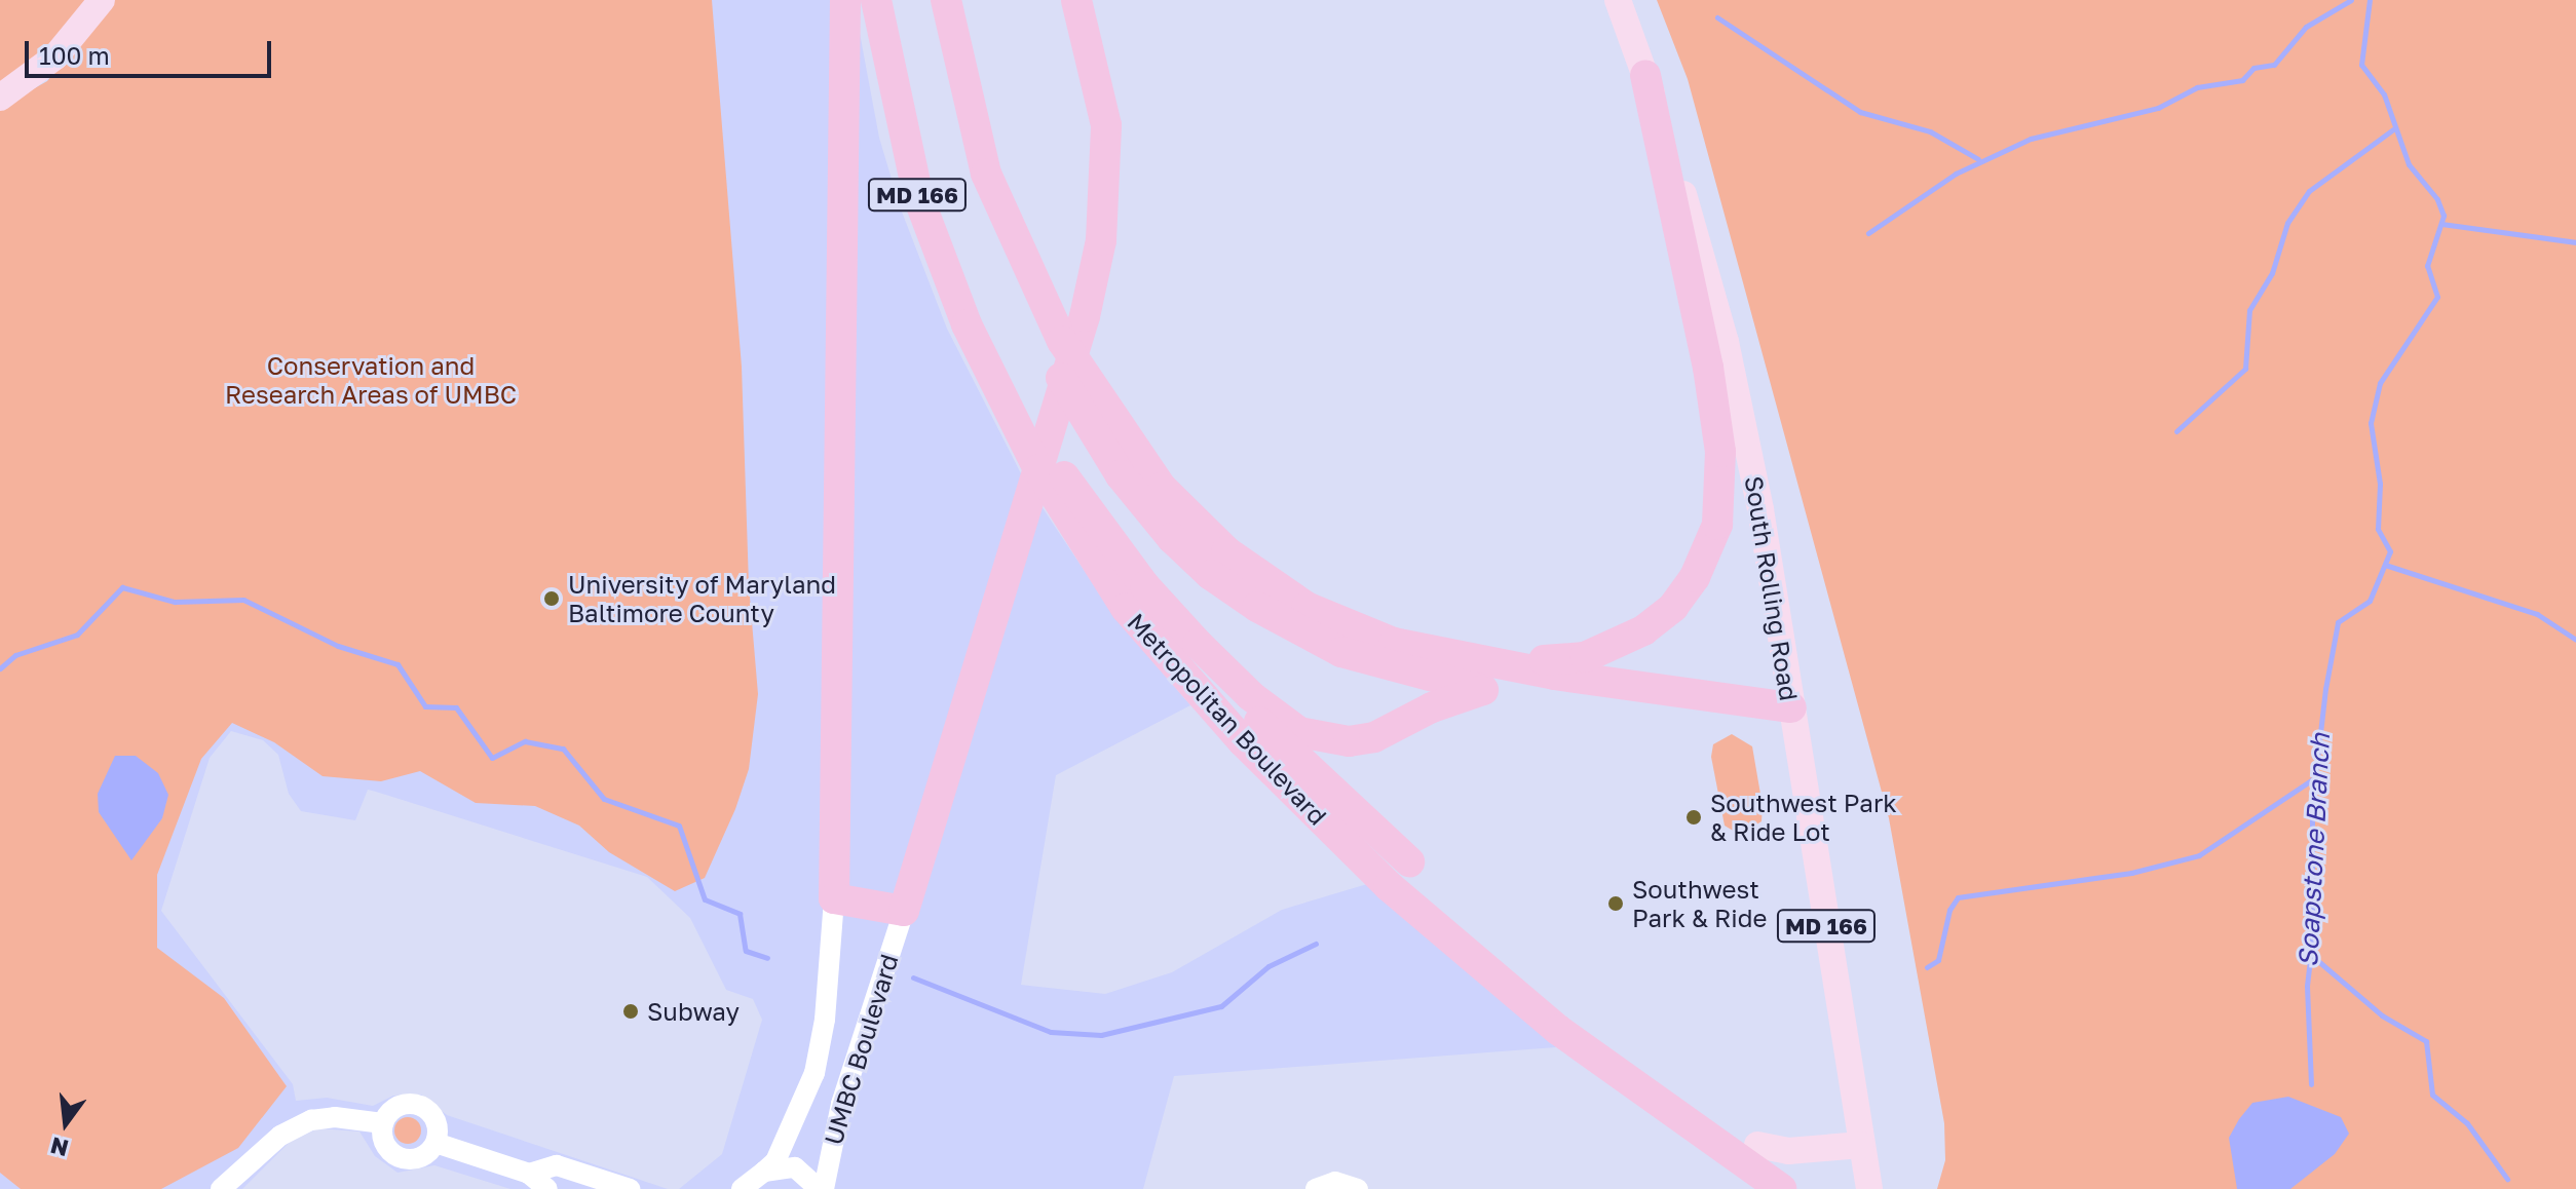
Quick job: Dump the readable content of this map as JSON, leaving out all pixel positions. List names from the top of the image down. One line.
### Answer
{"streets":{"highway":["MD 166","Metropolitan Boulevard"],"main road":["South Rolling Road"],"street":["UMBC Boulevard"]},"crossings":[["MD 166","South Rolling Road"],["MD 166","Metropolitan Boulevard"]],"water":["Soapstone Branch"],"parks":["Conservation and Research Areas of UMBC"],"places":["University of Maryland Baltimore County","Southwest Park & Ride Lot","Southwest Park & Ride","Subway"],"scale_bar":"100 m","north":"bottom"}
